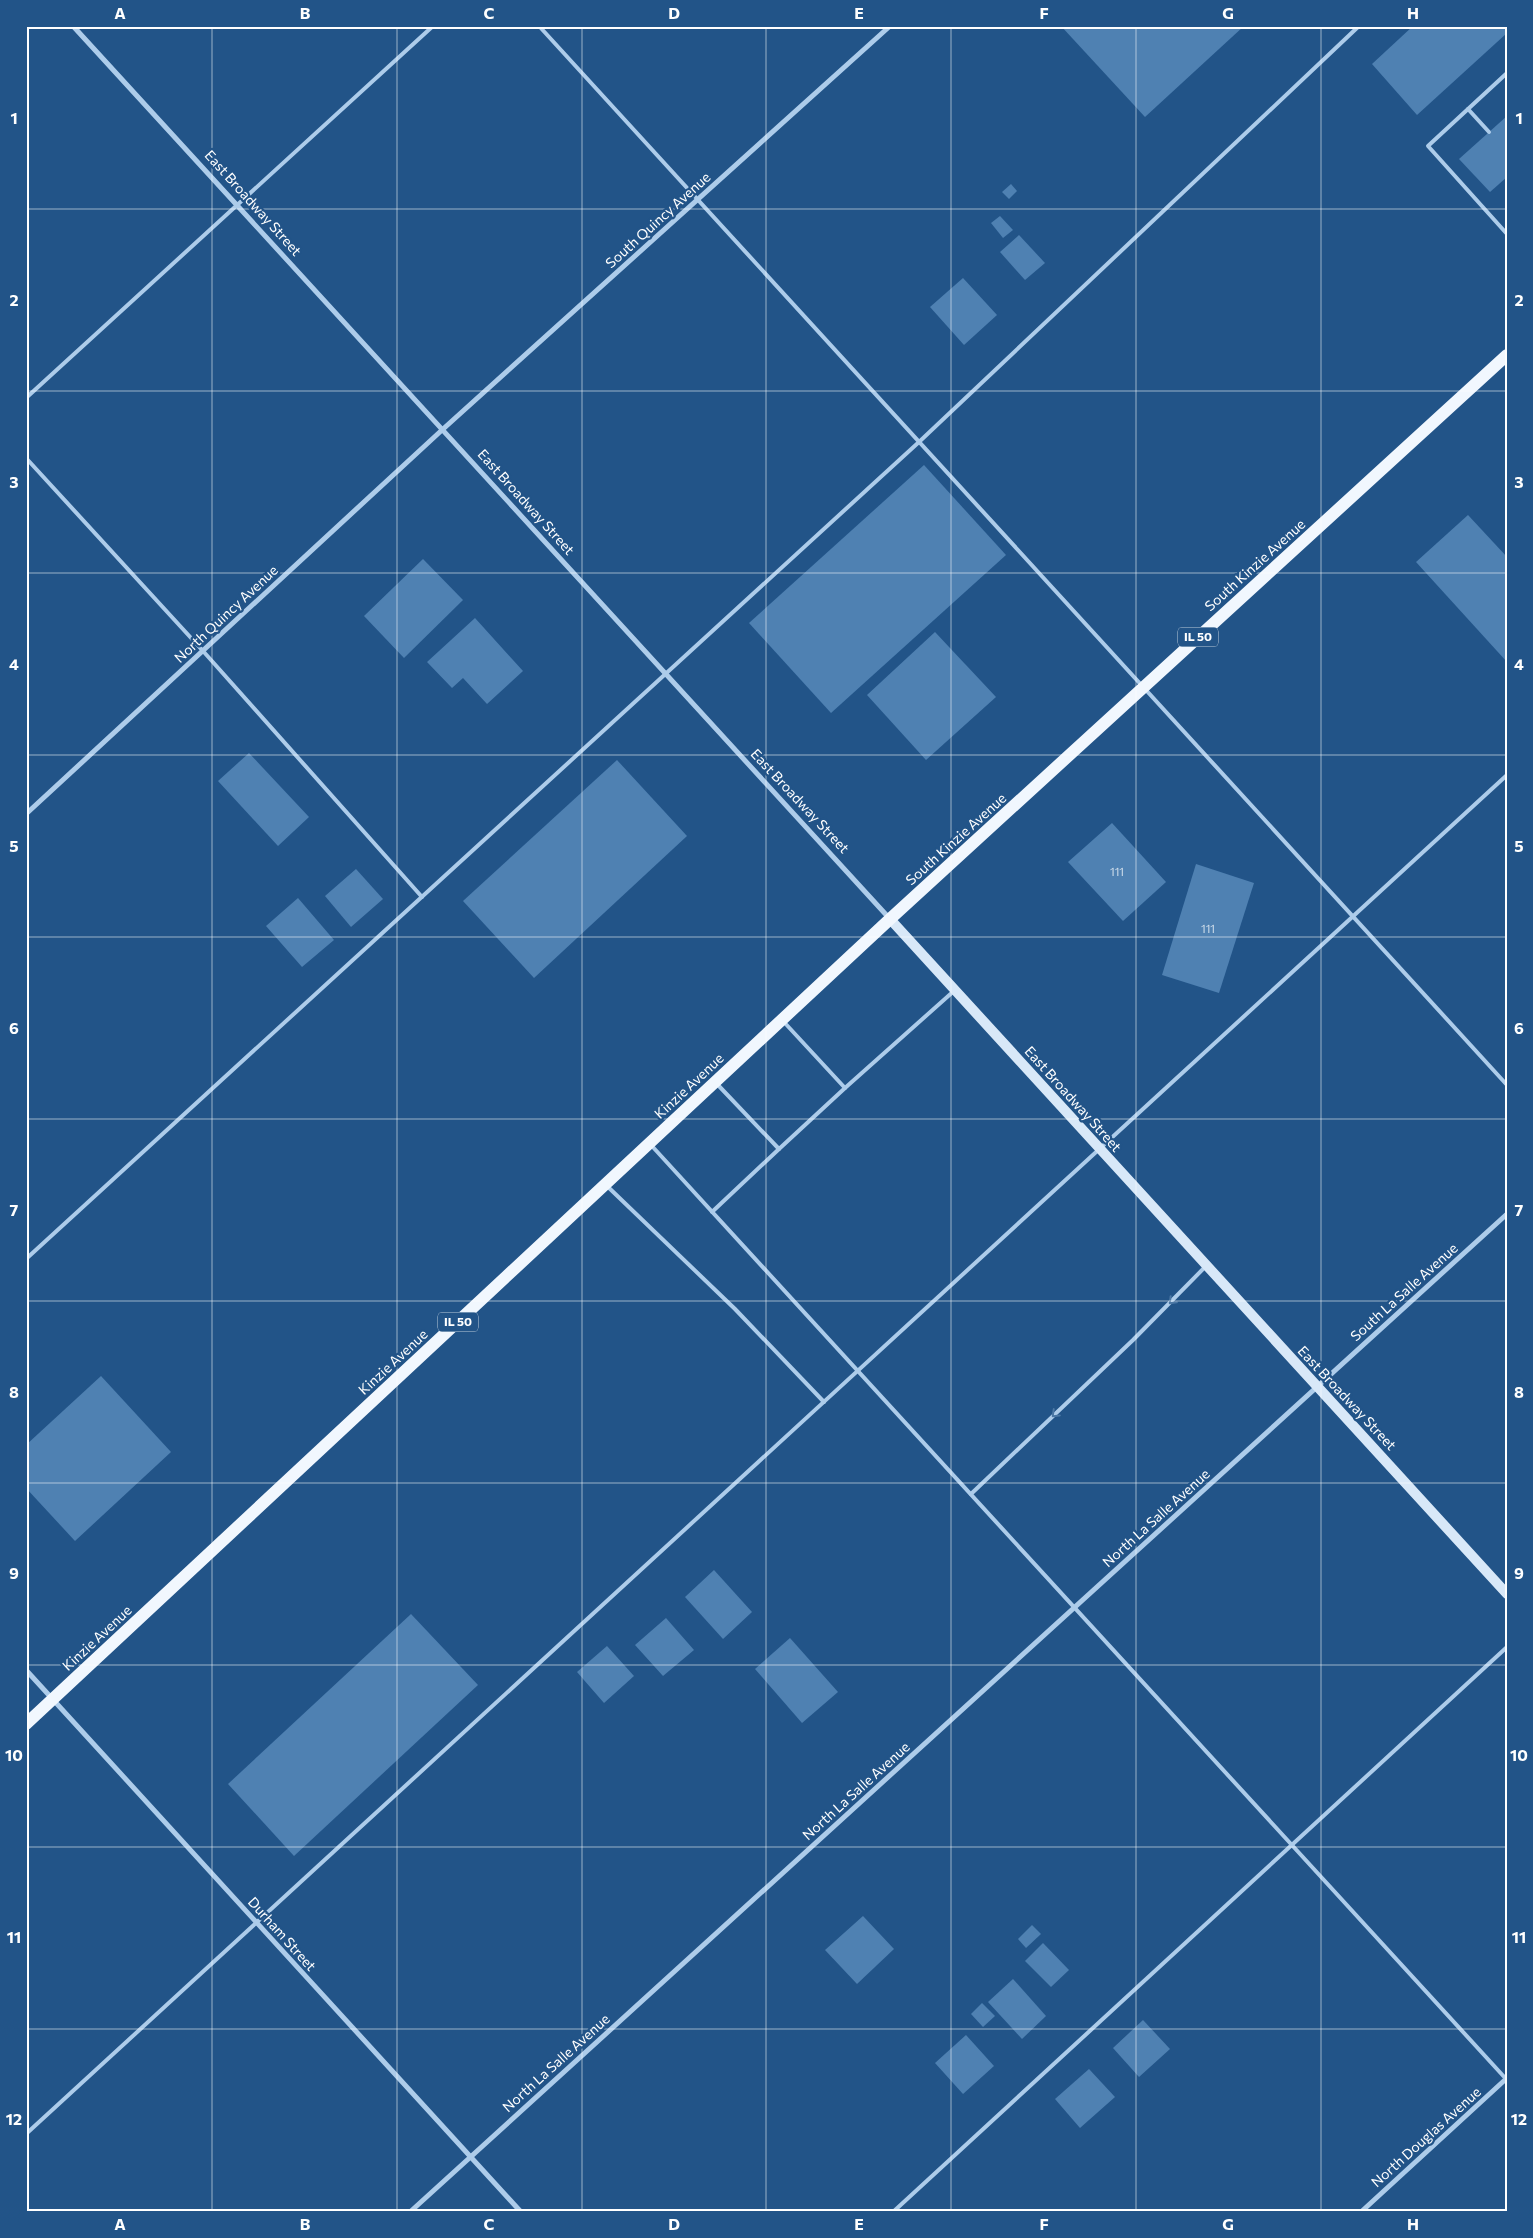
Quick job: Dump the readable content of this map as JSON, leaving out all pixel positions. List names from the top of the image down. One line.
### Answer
{"streets":{"main road":["East Broadway Street","South Kinzie Avenue","IL 50","Kinzie Avenue"],"street":["South Quincy Avenue","North Quincy Avenue","South La Salle Avenue","North La Salle Avenue","Durham Street","North Douglas Avenue"]},"crossings":[["East Broadway Street","South Quincy Avenue"],["East Broadway Street","South Kinzie Avenue"],["East Broadway Street","North Quincy Avenue"],["East Broadway Street","Kinzie Avenue"],["East Broadway Street","South La Salle Avenue"],["East Broadway Street","North La Salle Avenue"],["South Quincy Avenue","North Quincy Avenue"],["South Kinzie Avenue","Kinzie Avenue"],["Kinzie Avenue","Durham Street"],["South La Salle Avenue","North La Salle Avenue"],["North La Salle Avenue","Durham Street"]],"house_numbers":["111","111"],"grid":{"columns":["A","B","C","D","E","F","G","H"],"rows":["1","2","3","4","5","6","7","8","9","10","11","12"]}}
